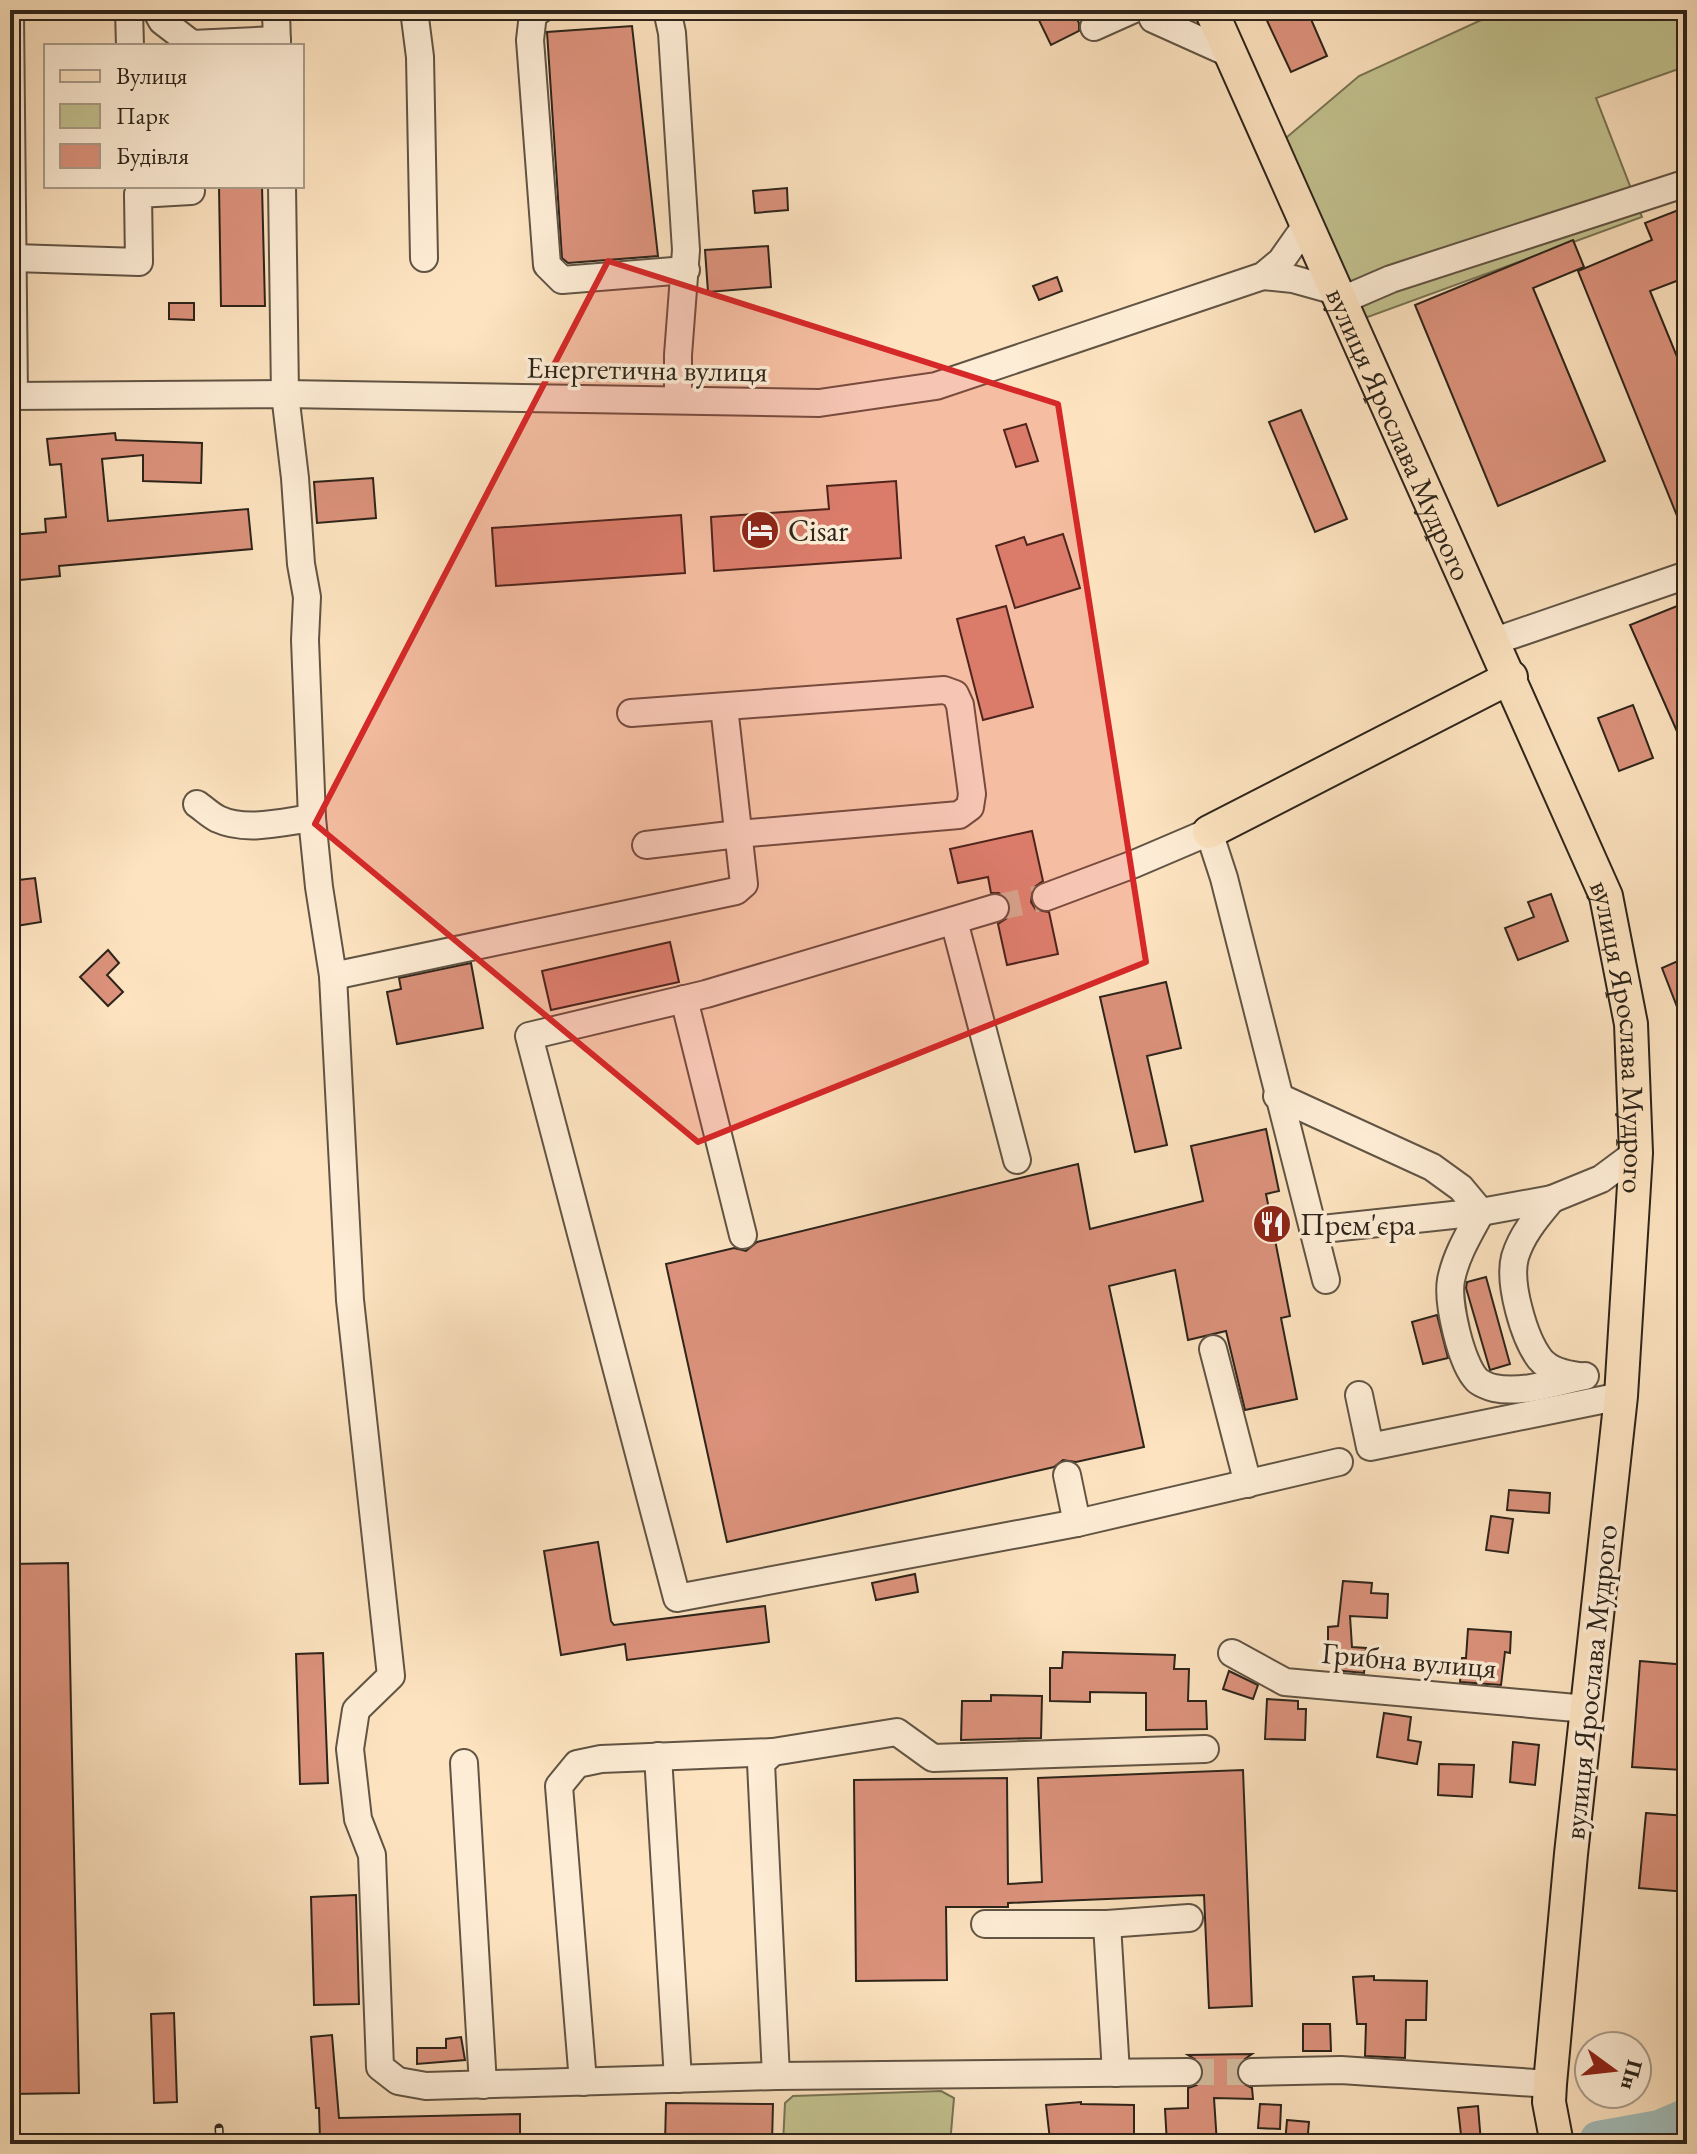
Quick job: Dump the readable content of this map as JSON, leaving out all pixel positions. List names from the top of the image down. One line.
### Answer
{"streets":{"main road":["вулиця Ярослава Мудрого"],"street":["Енергетична вулиця","Грибна вулиця"]},"crossings":[["Енергетична вулиця","вулиця Ярослава Мудрого"],["вулиця Ярослава Мудрого","Грибна вулиця"]],"places":{"hotel":["Cisar"],"restaurant":["Прем'єра"]},"legend":["Вулиця","Парк","Будівля"],"north":"right"}
